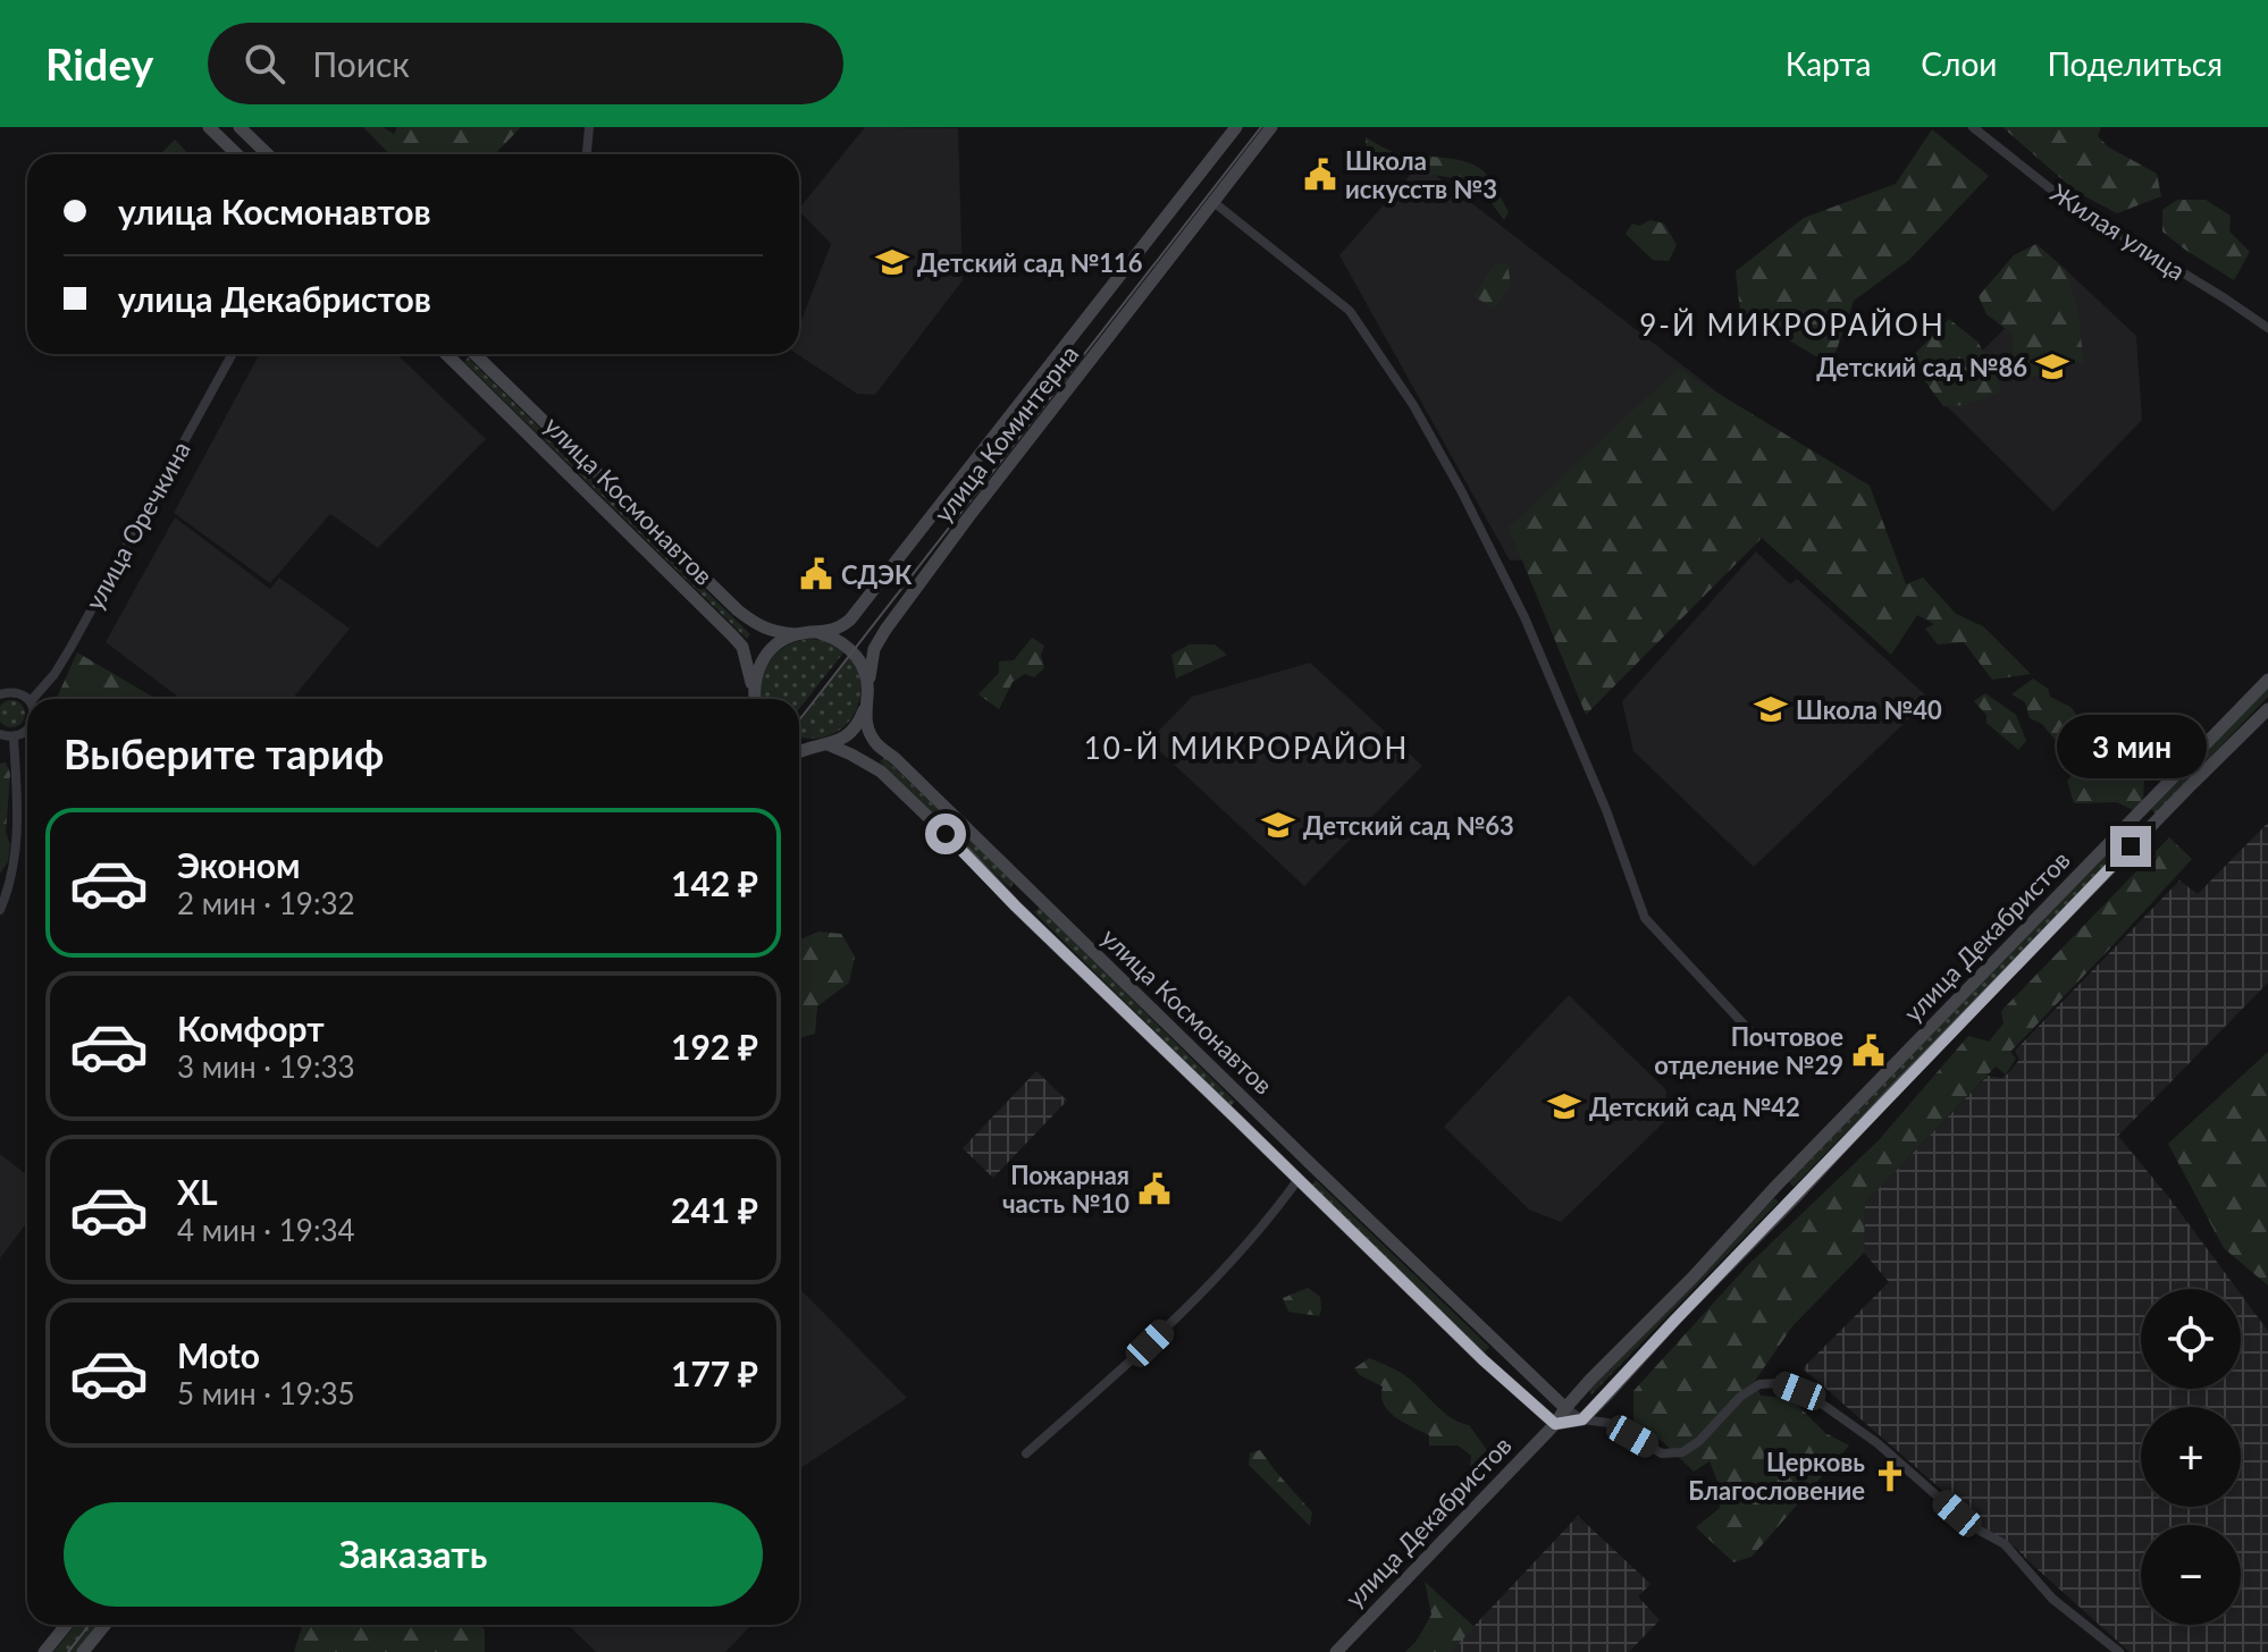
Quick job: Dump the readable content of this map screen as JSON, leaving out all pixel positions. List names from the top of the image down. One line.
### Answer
{"streets":{"street":["Жилая улица","улица Коминтерна","улица Космонавтов","улица Оречкина","улица Декабристов"]},"crossings":[["улица Коминтерна","улица Космонавтов"],["улица Космонавтов","улица Декабристов"]],"districts":["9-Й МИКРОРАЙОН","10-Й МИКРОРАЙОН"],"places":{"public building":["Школа искусств №3","СДЭК","Почтовое отделение №29","Пожарная часть №10"],"school or university":["Детский сад №116","Детский сад №86","Школа №40","Детский сад №63","Детский сад №42"],"church":["Церковь Благословение"]},"page":{"header":"Ridey","search":"Поиск","nav":["Карта","Слои","Поделиться"],"banner":["улица Космонавтов","улица Декабристов"],"heading":"Выберите тариф","bubble":"3 мин","list":[{"name":"Эконом","note":"2 мин · 19:32","value":"142 ₽"},{"name":"Комфорт","note":"3 мин · 19:33","value":"192 ₽"},{"name":"XL","note":"4 мин · 19:34","value":"241 ₽"},{"name":"Moto","note":"5 мин · 19:35","value":"177 ₽"}],"map_buttons":["+","−"],"buttons":"Заказать"}}
